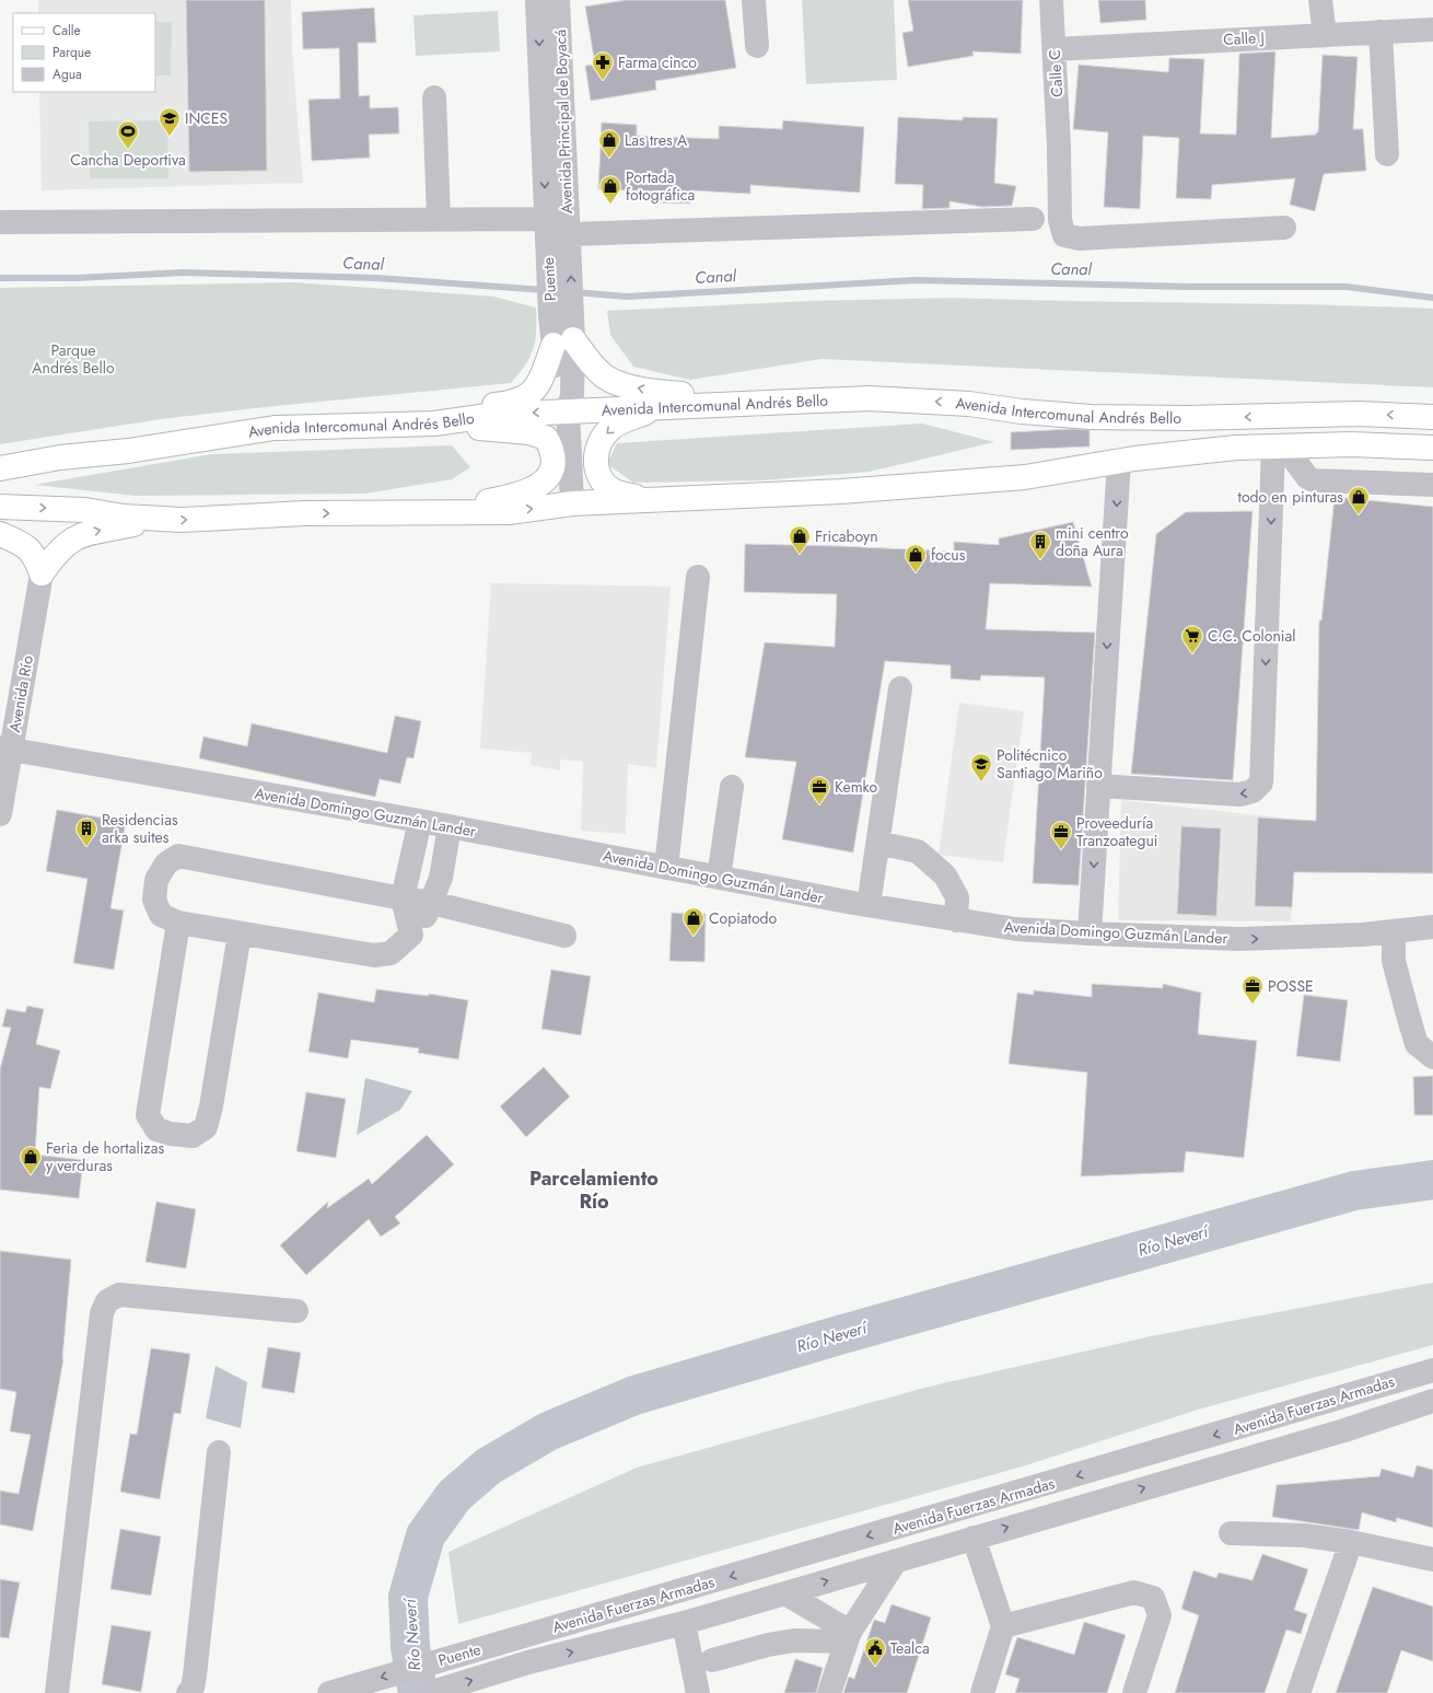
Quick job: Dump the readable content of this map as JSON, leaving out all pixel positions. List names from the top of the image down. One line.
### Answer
{"streets":{"main road":["Avenida Intercomunal Andrés Bello"],"street":["Calle J","Calle C","Avenida Principal de Boyacá","Puente","Avenida Río","Avenida Domingo Guzmán Lander","Avenida Fuerzas Armadas"]},"crossings":[["Calle J","Calle C"],["Avenida Principal de Boyacá","Puente"],["Puente","Avenida Fuerzas Armadas"],["Avenida Río","Avenida Domingo Guzmán Lander"]],"districts":["Parcelamiento Río"],"water":["Canal","Río Neverí"],"parks":["Parque Andrés Bello"],"places":{"pharmacy":["Farma cinco"],"school or university":["INCES","Politécnico Santiago Mariño"],"sports":["Cancha Deportiva"],"shop":["Las tres A","Portada fotográfica","todo en pinturas","Fricaboyn","focus","Copiatodo","Feria de hortalizas y verduras"],"building":["mini centro doña Aura","Residencias arka suites"],"supermarket":["C.C. Colonial"],"office":["Kemko","Proveeduría Tranzoategui","POSSE"],"public building":["Tealca"]},"legend":["Calle","Parque","Agua"]}
